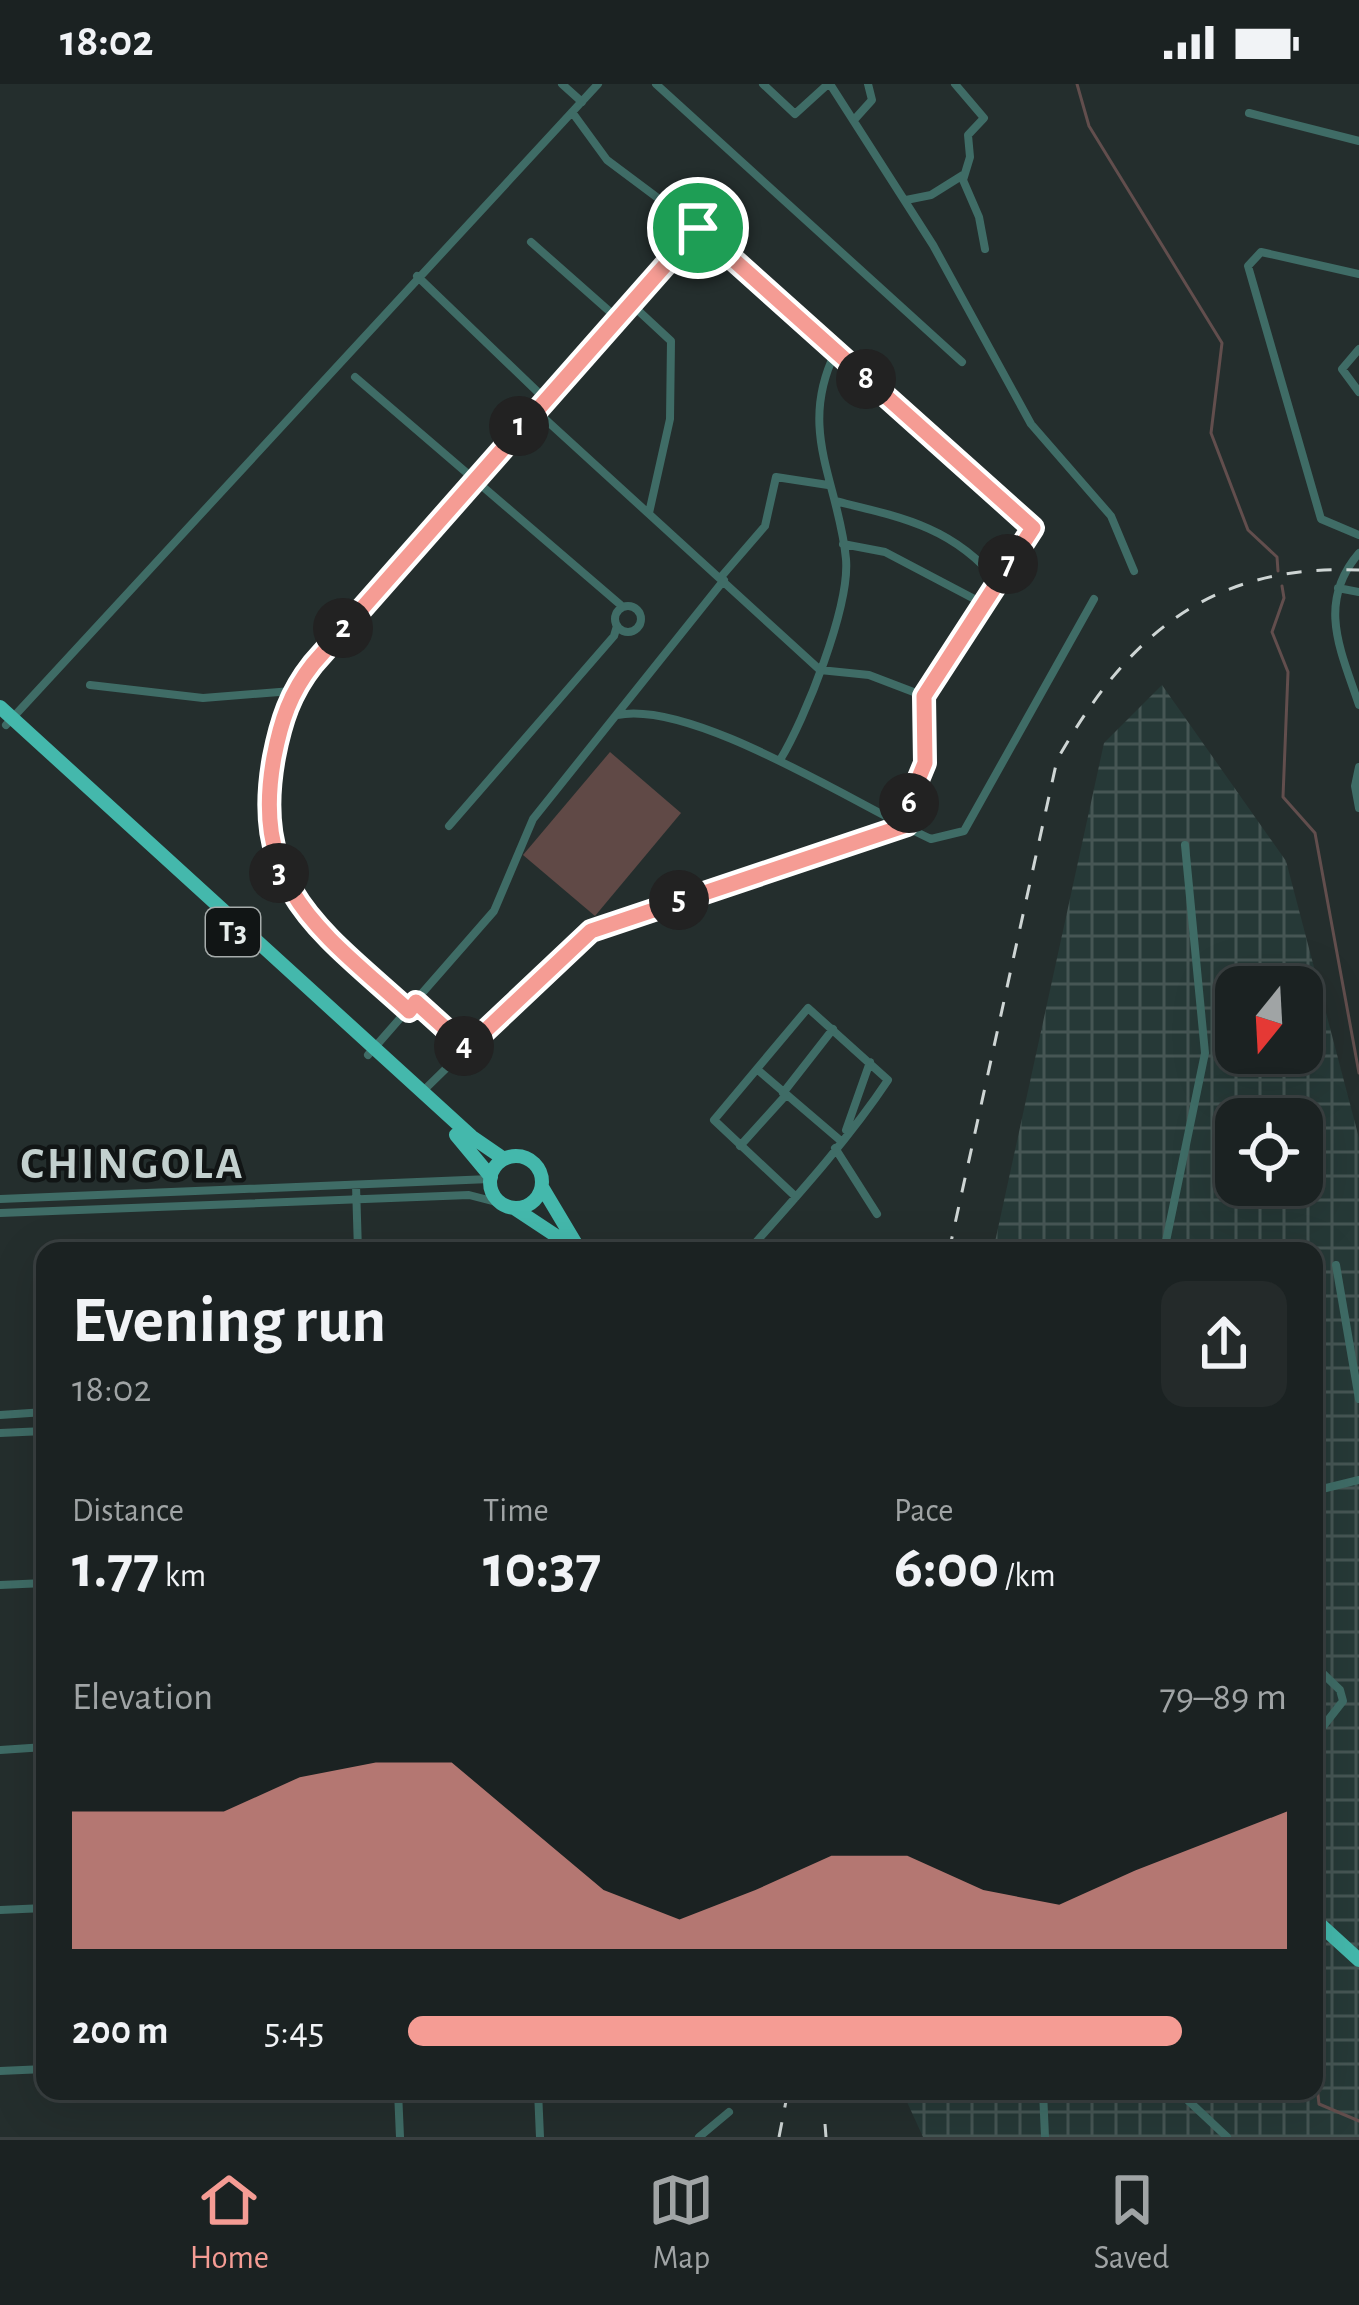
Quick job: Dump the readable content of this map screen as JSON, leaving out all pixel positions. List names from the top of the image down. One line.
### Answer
{"streets":{"highway":["T3"]},"districts":["CHINGOLA"],"north":"bottom","page":{"status":"18:02","pins":["8","1","7","2","6","3","5","4"],"heading":["Evening run","18:02"],"stats":[["Distance","1.77 km"],["Time","10:37"],["Pace","6:00 /km"]],"chart":["Elevation","79–89 m"],"list":[{"name":"200 m","note":"5:45"}],"tabs":["Home","Map","Saved"]}}
